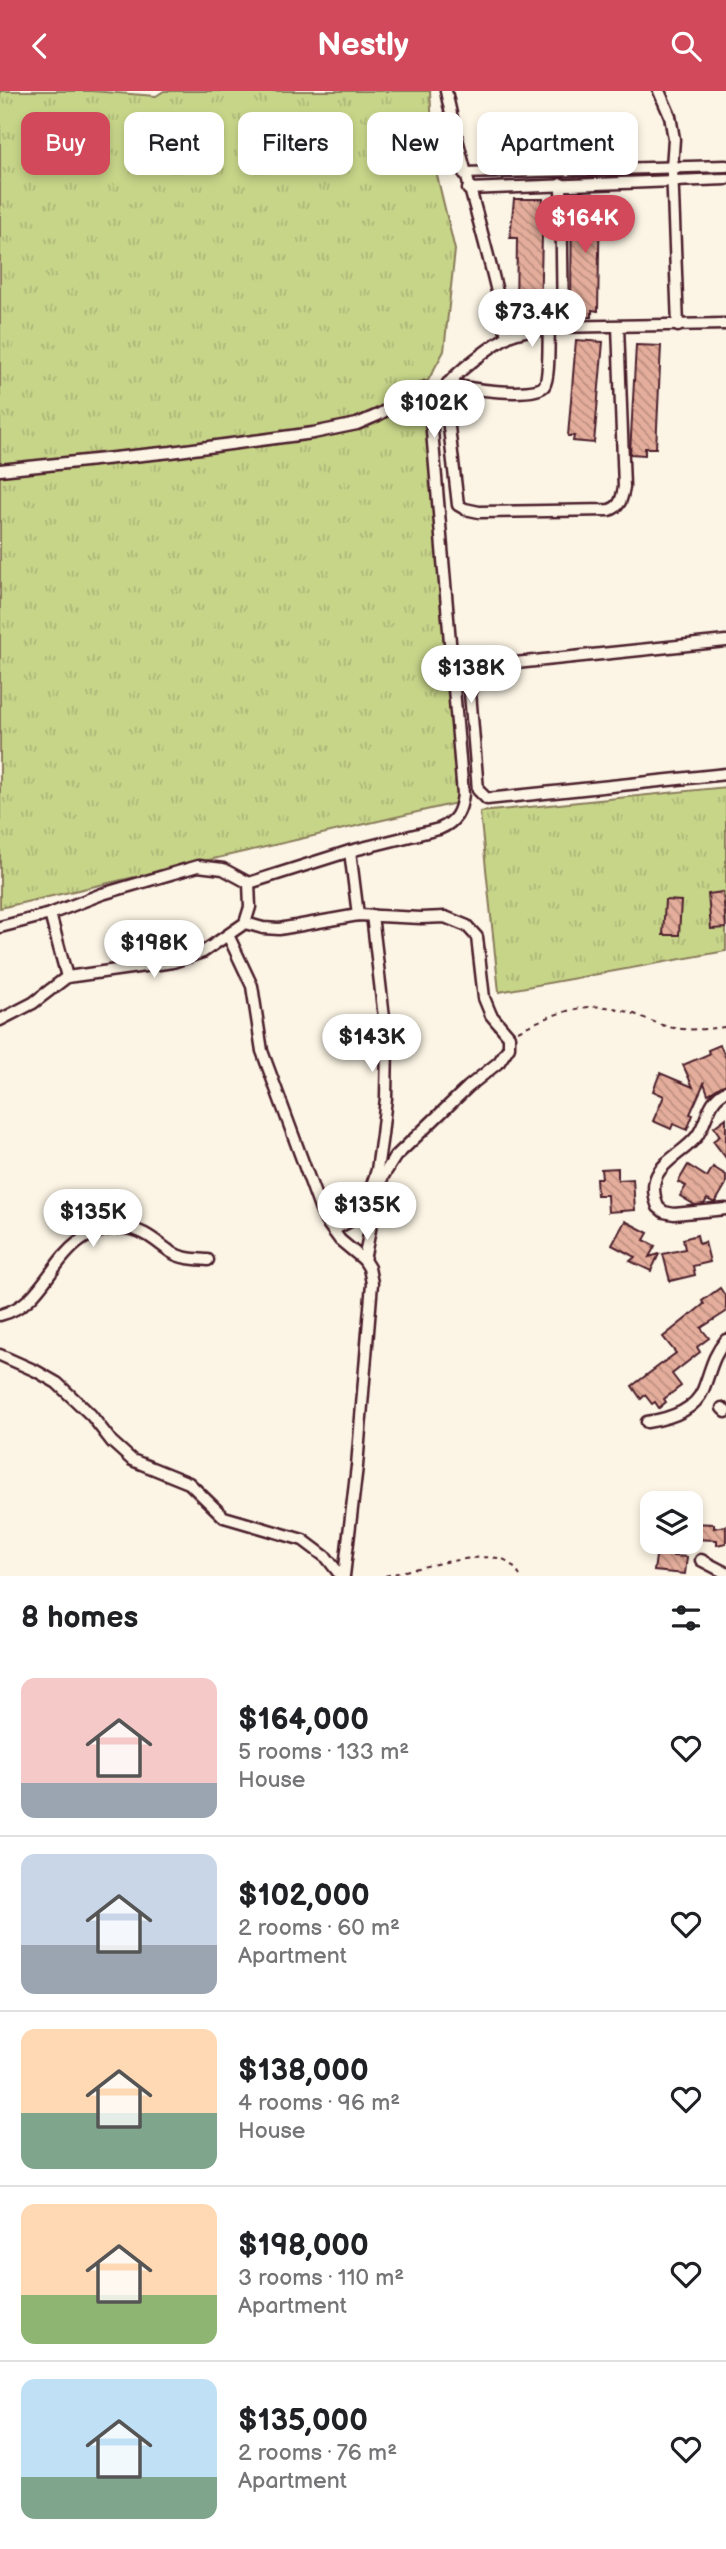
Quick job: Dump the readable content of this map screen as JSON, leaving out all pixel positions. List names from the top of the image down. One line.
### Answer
{"page":{"header":"Nestly","chip":["Buy","Rent","Filters","New","Apartment"],"price":["$164K","$73.4K","$102K","$138K","$198K","$143K","$135K","$135K"],"heading":"8 homes","list":[{"name":"$164,000","note":"5 rooms · 133 m² · House"},{"name":"$102,000","note":"2 rooms · 60 m² · Apartment"},{"name":"$138,000","note":"4 rooms · 96 m² · House"},{"name":"$198,000","note":"3 rooms · 110 m² · Apartment"},{"name":"$135,000","note":"2 rooms · 76 m² · Apartment"}]}}
